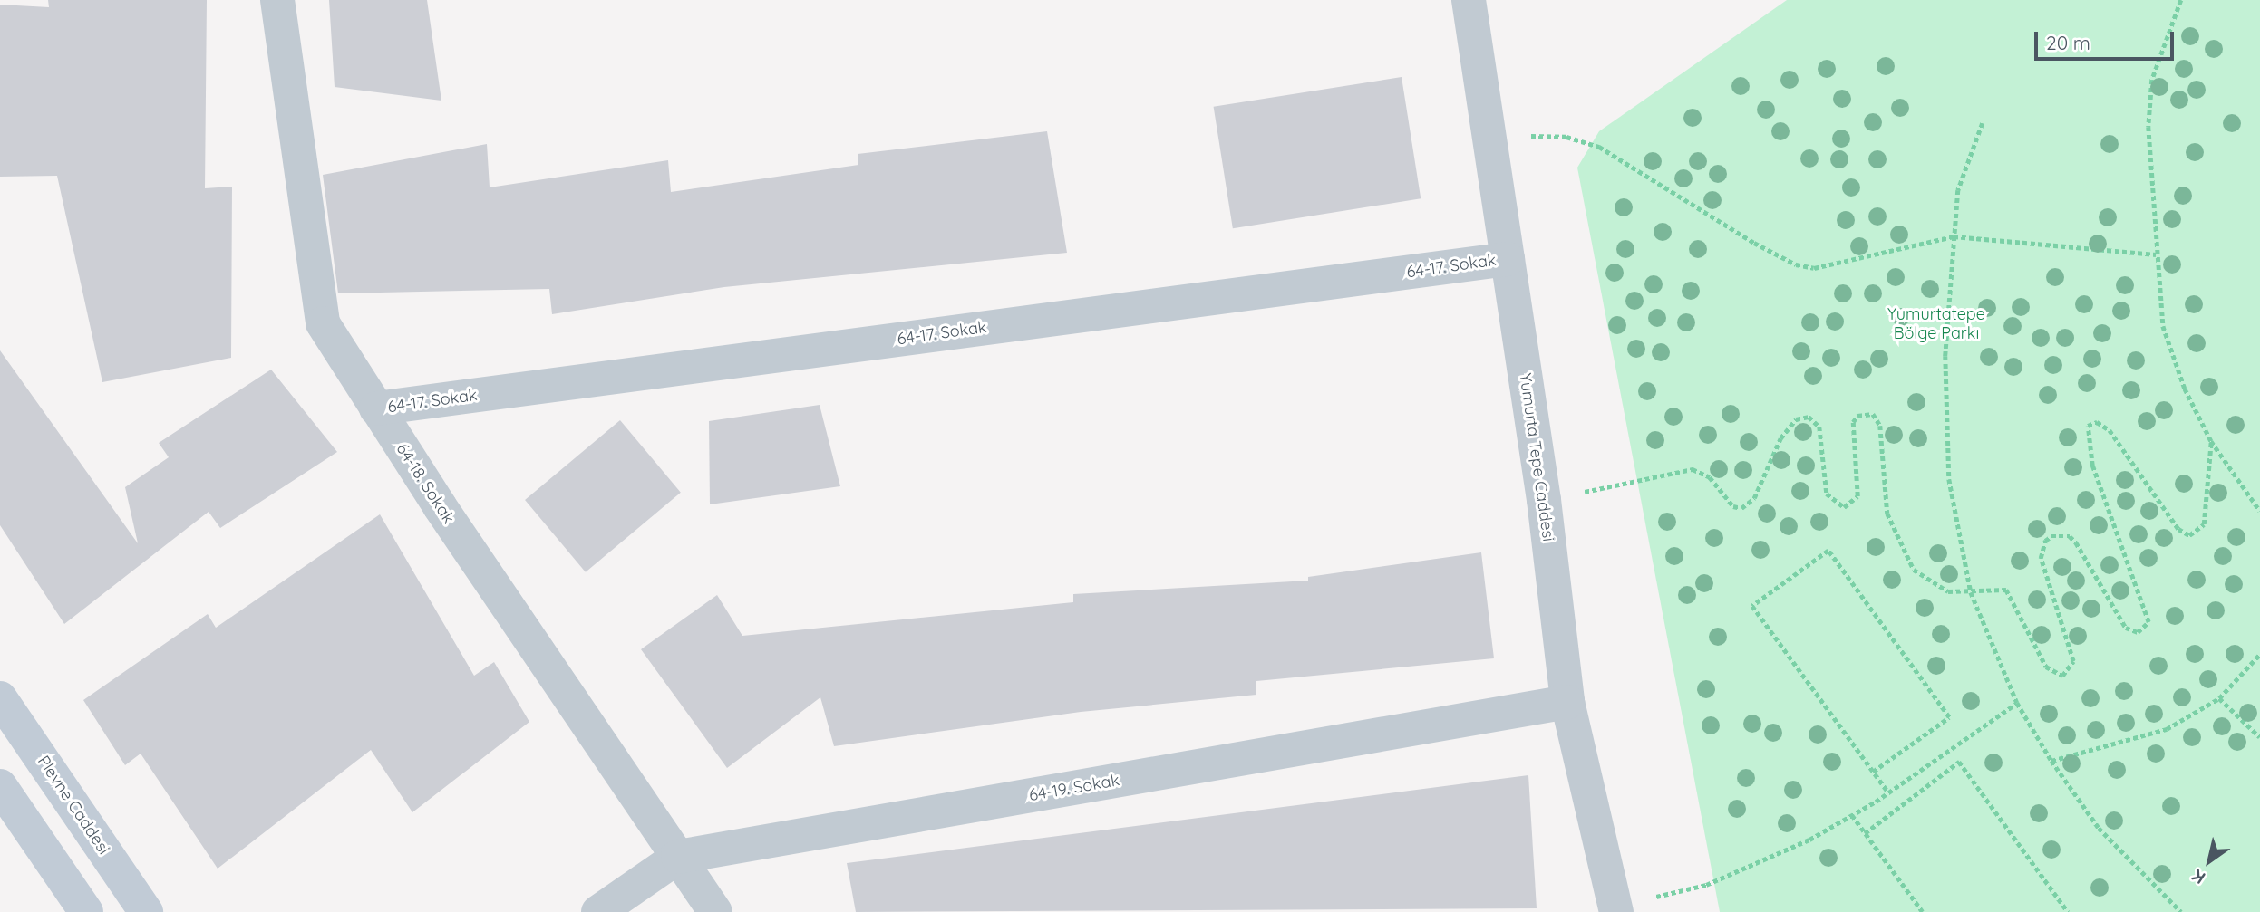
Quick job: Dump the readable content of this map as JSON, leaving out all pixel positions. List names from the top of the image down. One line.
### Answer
{"streets":{"street":["64-17. Sokak","Yumurta Tepe Caddesi","64-18. Sokak","64-19. Sokak","Plevne Caddesi"]},"crossings":[["64-17. Sokak","Yumurta Tepe Caddesi"],["64-17. Sokak","64-18. Sokak"],["Yumurta Tepe Caddesi","64-19. Sokak"],["64-18. Sokak","64-19. Sokak"]],"parks":["Yumurtatepe Bölge Parkı"],"scale_bar":"20 m","north":"bottom left"}
